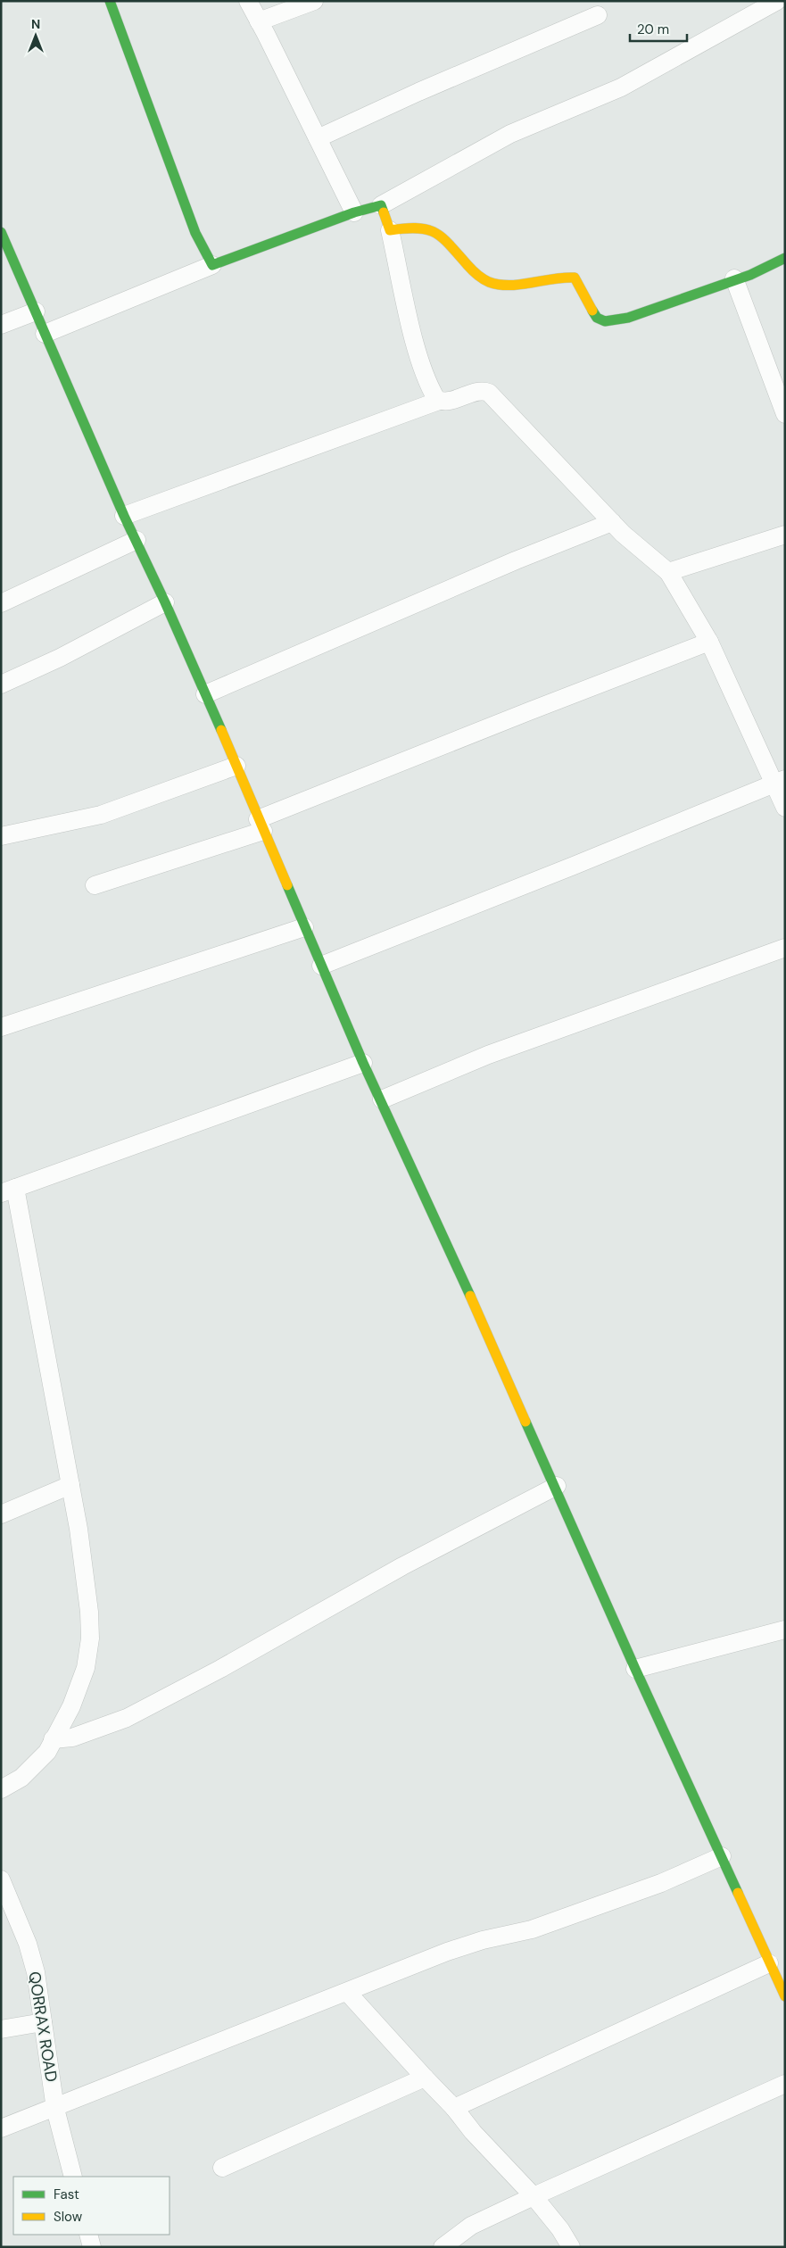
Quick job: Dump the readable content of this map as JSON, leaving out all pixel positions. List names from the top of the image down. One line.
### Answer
{"streets":{"street":["QORRAX ROAD"]},"legend":["Fast","Slow"],"scale_bar":"20 m","north":"top"}
